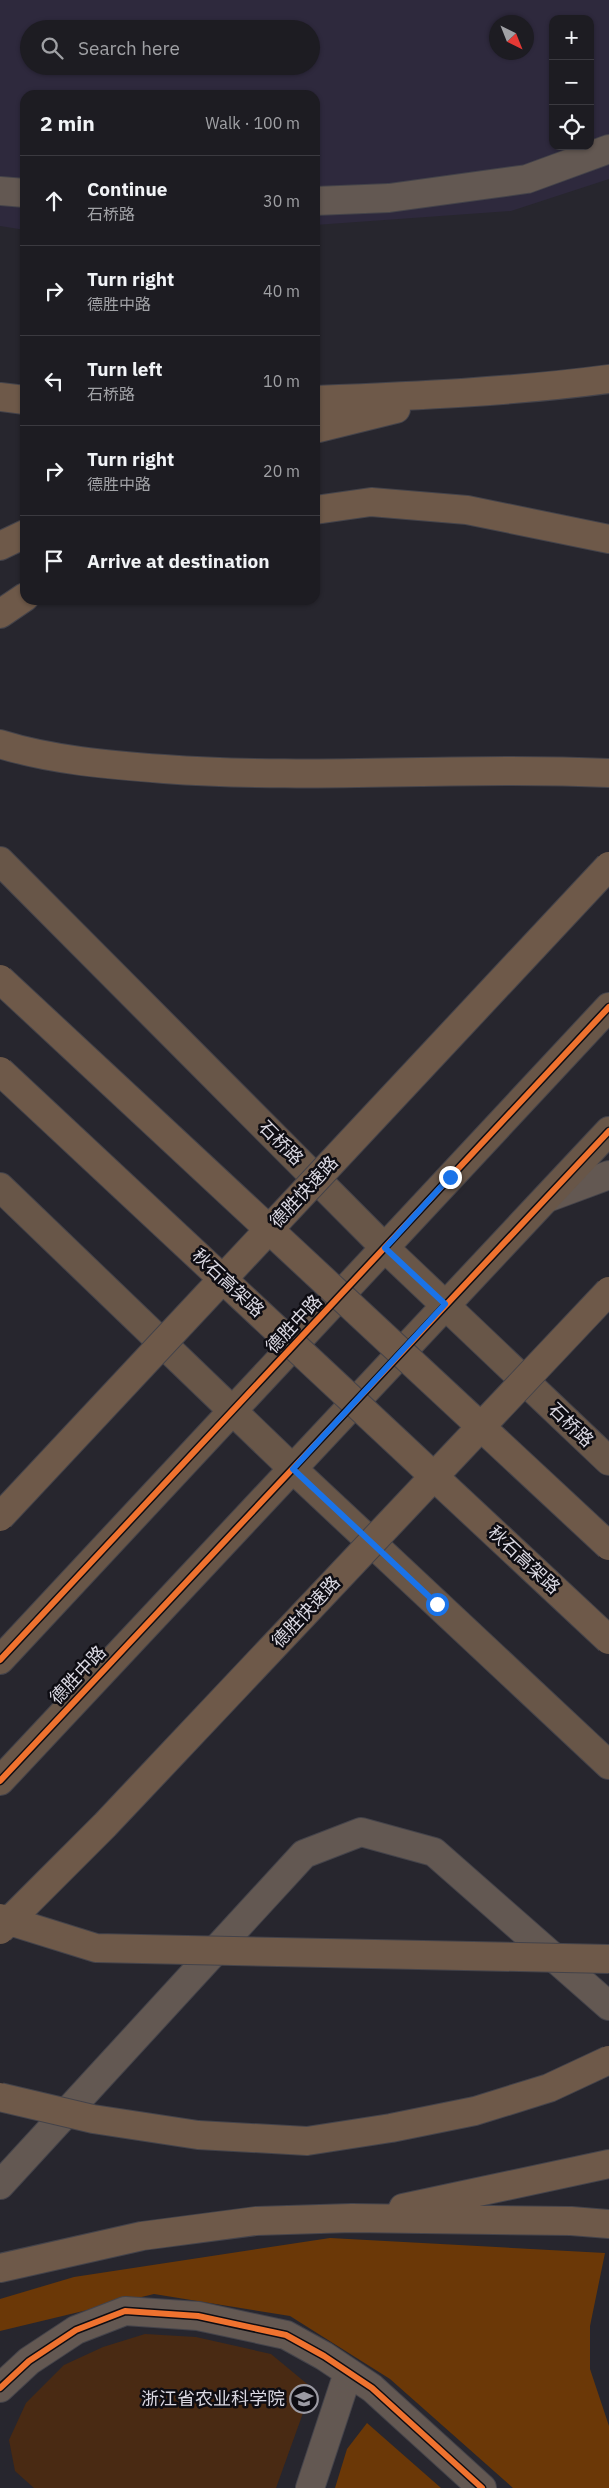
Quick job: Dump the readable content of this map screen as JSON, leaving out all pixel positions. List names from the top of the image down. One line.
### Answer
{"streets":{"highway":["德胜快速路","秋石高架路"],"main road":["石桥路","德胜中路"]},"crossings":[["石桥路","德胜中路"]],"places":{"school or university":["浙江省农业科学院"]},"north":"bottom right","page":{"map_buttons":["+","−"],"search":"Search here","heading":["2 min","Walk · 100 m"],"list":[["Continue","石桥路","30 m"],["Turn right","德胜中路","40 m"],["Turn left","石桥路","10 m"],["Turn right","德胜中路","20 m"],"Arrive at destination"]}}
